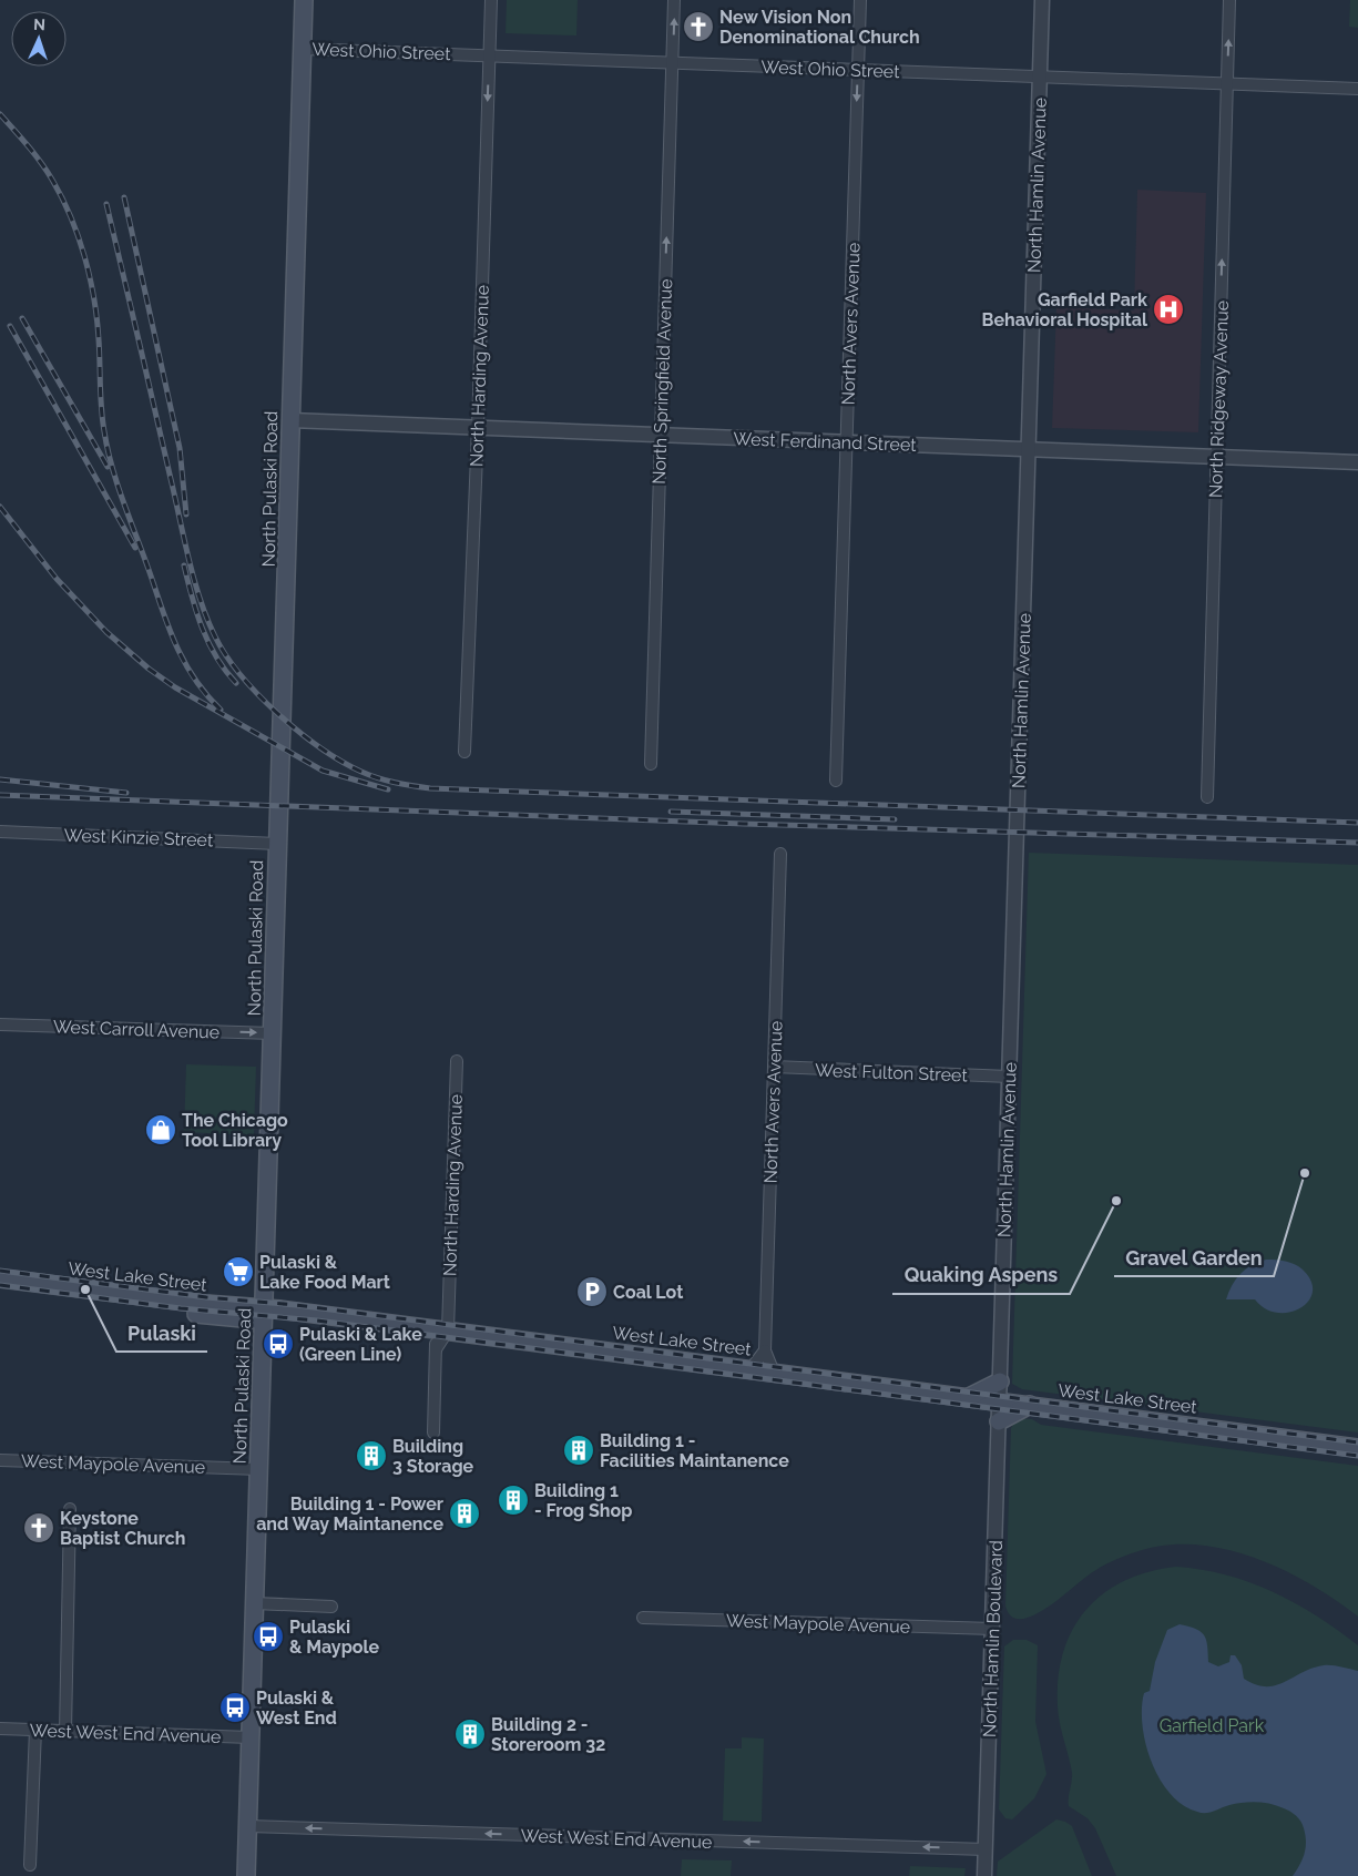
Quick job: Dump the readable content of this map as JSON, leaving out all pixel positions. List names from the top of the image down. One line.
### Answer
{"streets":{"main road":["North Pulaski Road","West Lake Street"],"street":["West Ohio Street","North Hamlin Avenue","North Avers Avenue","North Harding Avenue","North Springfield Avenue","North Ridgeway Avenue","West Ferdinand Street","West Kinzie Street","West Carroll Avenue","West Fulton Street","West Maypole Avenue","North Hamlin Boulevard","West West End Avenue"]},"crossings":[["West Ohio Street","North Hamlin Avenue"],["West Ohio Street","North Avers Avenue"],["West Ohio Street","North Harding Avenue"],["West Ohio Street","North Springfield Avenue"],["West Ohio Street","North Ridgeway Avenue"],["West Ohio Street","North Pulaski Road"],["North Hamlin Avenue","West Ferdinand Street"],["North Hamlin Avenue","West Fulton Street"],["North Hamlin Avenue","West Lake Street"],["North Hamlin Avenue","North Hamlin Boulevard"],["North Avers Avenue","West Ferdinand Street"],["North Avers Avenue","West Fulton Street"],["North Avers Avenue","West Lake Street"],["North Harding Avenue","West Ferdinand Street"],["North Harding Avenue","West Lake Street"],["North Springfield Avenue","West Ferdinand Street"],["North Ridgeway Avenue","West Ferdinand Street"],["West Ferdinand Street","North Pulaski Road"],["North Pulaski Road","West Kinzie Street"],["North Pulaski Road","West Carroll Avenue"],["North Pulaski Road","West Lake Street"],["North Pulaski Road","West Maypole Avenue"],["North Pulaski Road","West West End Avenue"],["West Lake Street","North Hamlin Boulevard"],["West Maypole Avenue","North Hamlin Boulevard"],["North Hamlin Boulevard","West West End Avenue"]],"one_way":["North Springfield Avenue","North Ridgeway Avenue","West Carroll Avenue","West West End Avenue"],"parks":["Garfield Park"],"places":{"church":["New Vision Non Denominational Church","Keystone Baptist Church"],"hospital":["Garfield Park Behavioral Hospital"],"shop":["The Chicago Tool Library"],"other":["Gravel Garden","Quaking Aspens","Pulaski"],"supermarket":["Pulaski & Lake Food Mart"],"parking":["Coal Lot"],"bus stop":["Pulaski & Lake (Green Line)","Pulaski & Maypole","Pulaski & West End"],"building":["Building 1 - Facilities Maintanence","Building 3 Storage","Building 1 - Frog Shop","Building 1 - Power and Way Maintanence","Building 2 - Storeroom 32"]},"north":"top"}
